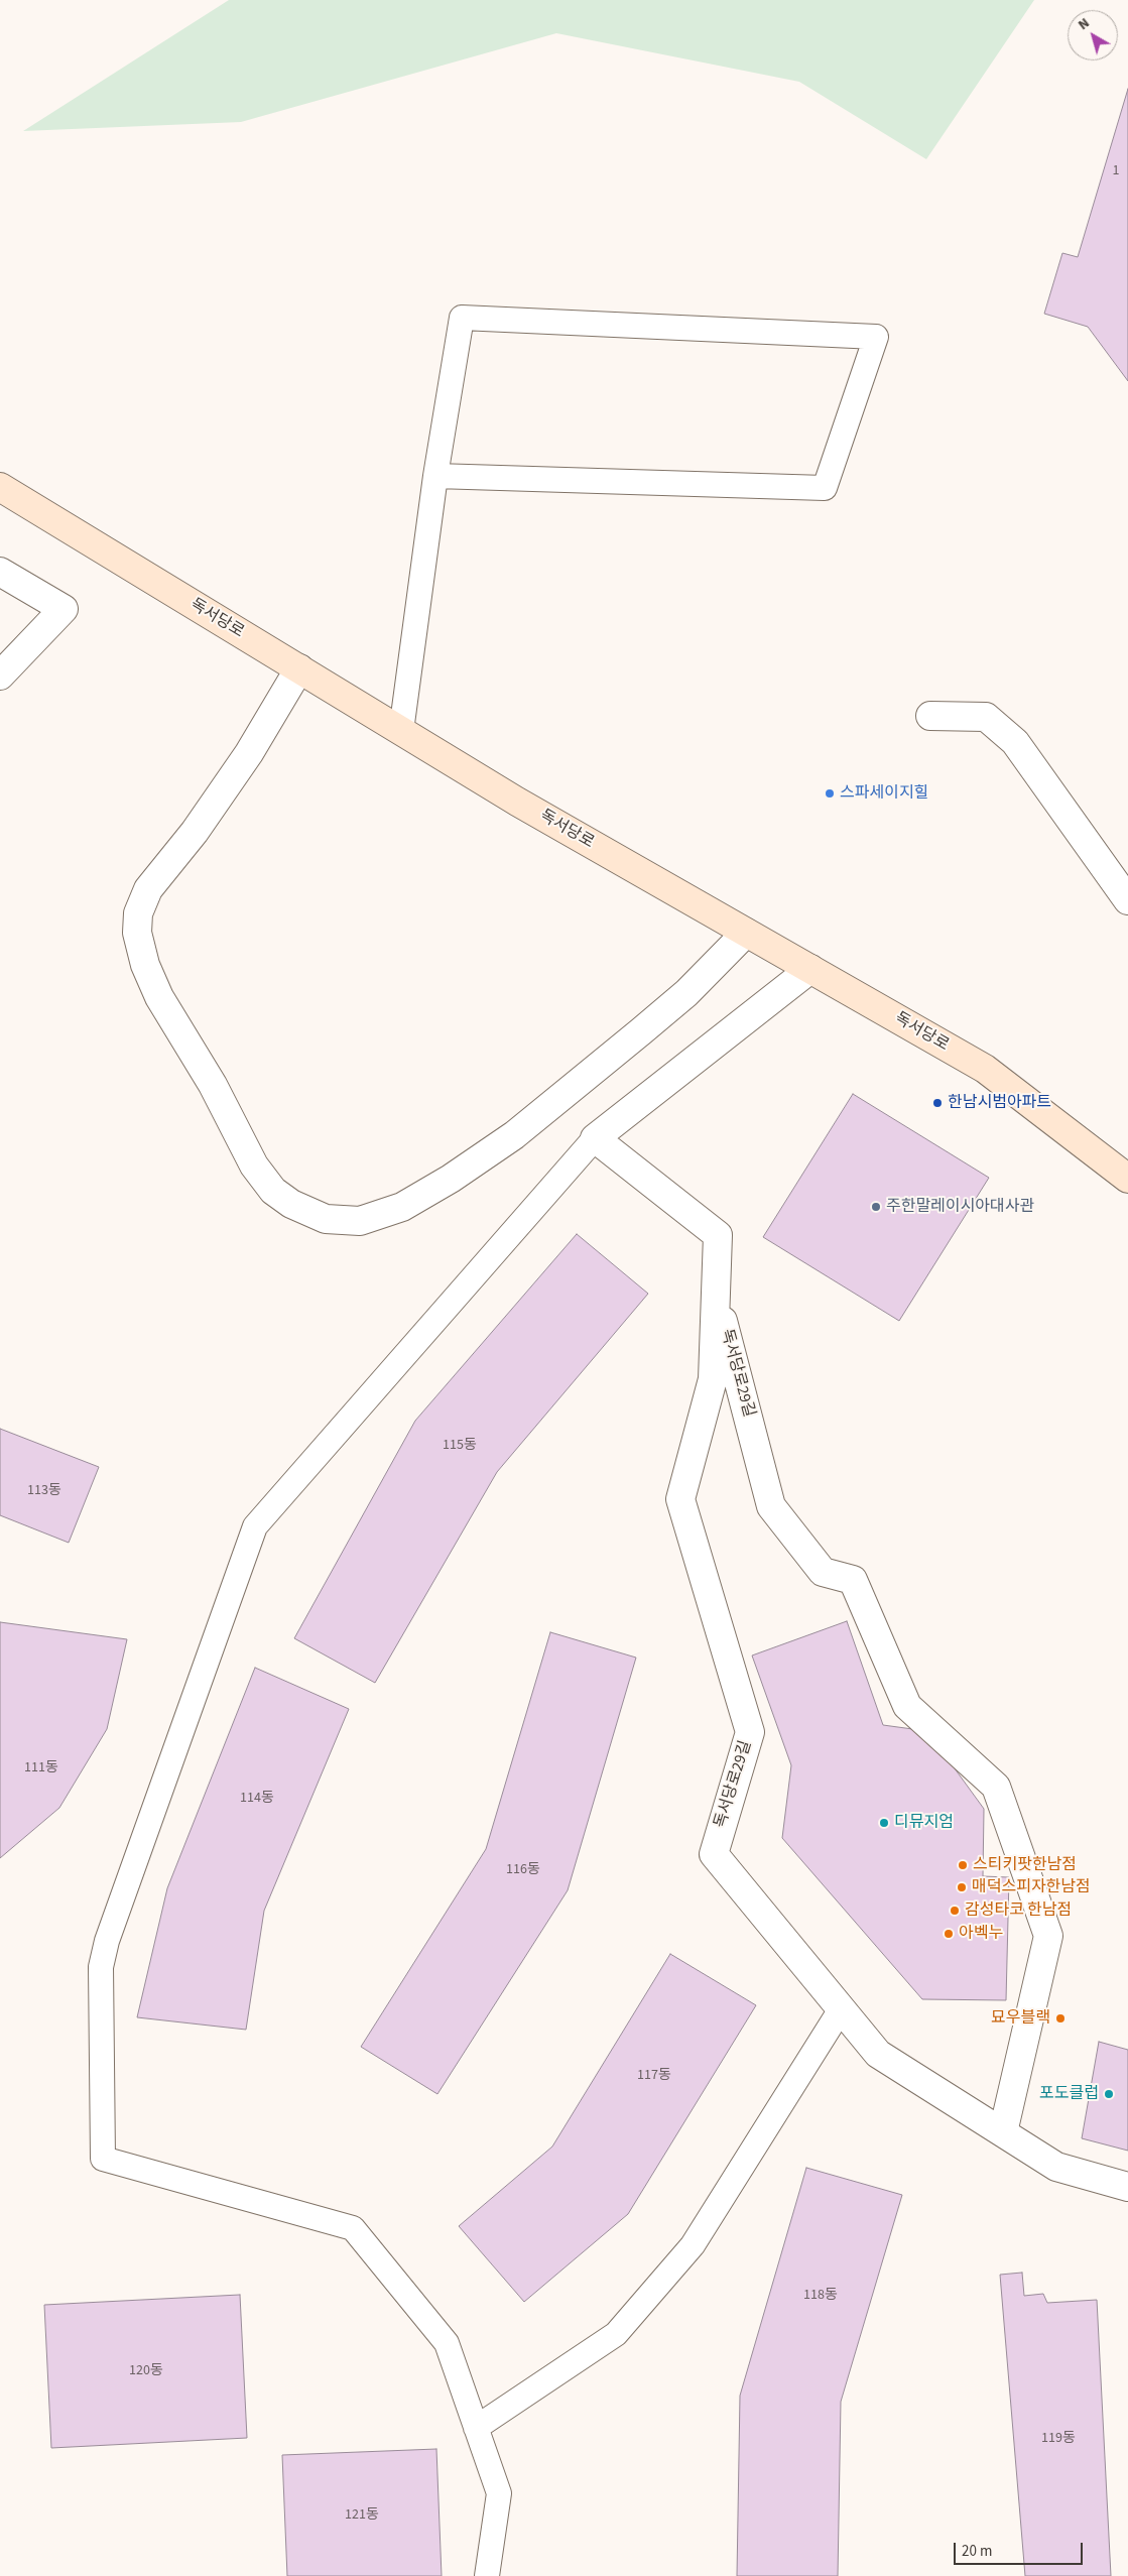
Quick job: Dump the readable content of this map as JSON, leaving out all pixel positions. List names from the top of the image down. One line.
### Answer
{"streets":{"main road":["독서당로"],"street":["독서당로29길"]},"places":["스파세이지힐","한남시범아파트","주한말레이시아대사관","디뮤지엄","스티키팟한남점","매덕스피자한남점","감성타코 한남점","아벡누","묘우블랙","포도클럽"],"house_numbers":["1","115동","113동","111동","114동","116동","117동","118동","120동","119동","121동"],"scale_bar":"20 m","north":"top left"}
